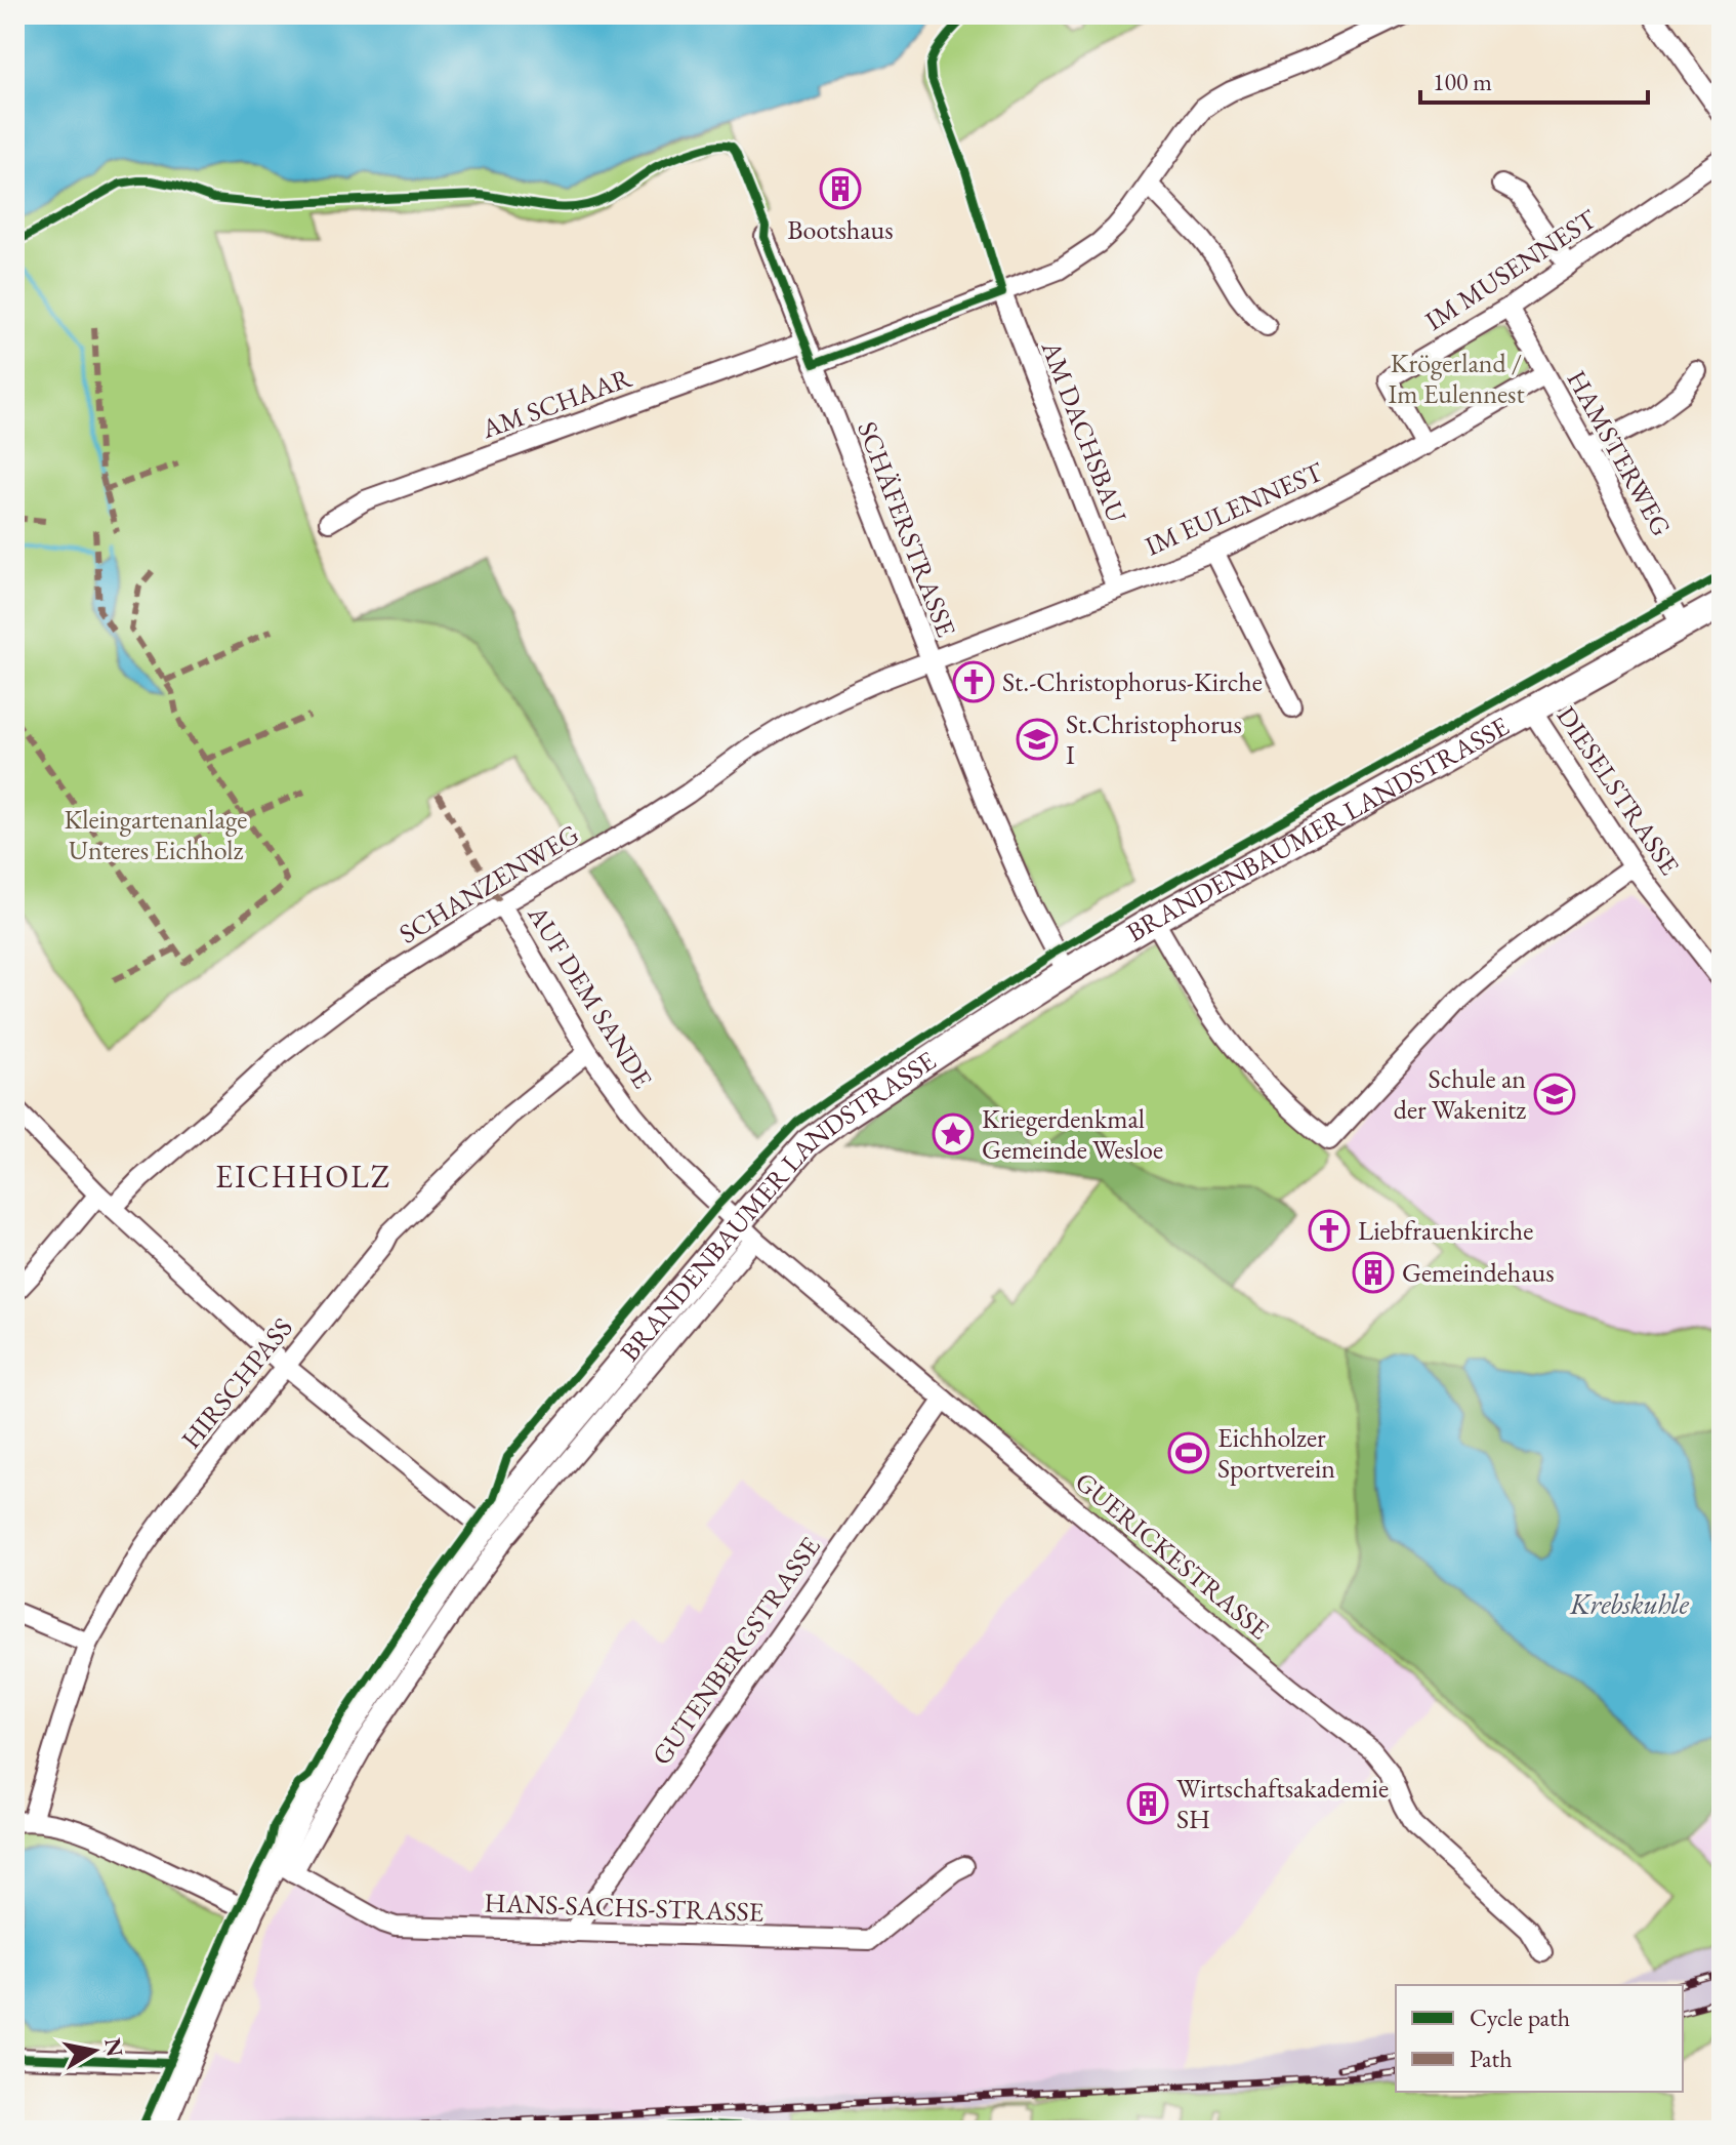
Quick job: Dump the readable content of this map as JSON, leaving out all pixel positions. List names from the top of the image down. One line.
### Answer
{"streets":{"main road":["BRANDENBAUMER LANDSTRASSE"],"street":["IM MUSENNEST","AM SCHAAR","AM DACHSBAU","HAMSTERWEG","IM EULENNEST","SCHÄFERSTRASSE","DIESELSTRASSE","SCHANZENWEG","AUF DEM SANDE","HIRSCHPASS","GUERICKESTRASSE","GUTENBERGSTRASSE","HANS-SACHS-STRASSE"]},"crossings":[["IM MUSENNEST","HAMSTERWEG"],["IM MUSENNEST","IM EULENNEST"],["AM SCHAAR","SCHÄFERSTRASSE"],["AM DACHSBAU","IM EULENNEST"],["HAMSTERWEG","IM EULENNEST"],["HAMSTERWEG","BRANDENBAUMER LANDSTRASSE"],["IM EULENNEST","SCHÄFERSTRASSE"],["IM EULENNEST","SCHANZENWEG"],["SCHÄFERSTRASSE","BRANDENBAUMER LANDSTRASSE"],["SCHÄFERSTRASSE","SCHANZENWEG"],["DIESELSTRASSE","BRANDENBAUMER LANDSTRASSE"],["BRANDENBAUMER LANDSTRASSE","AUF DEM SANDE"],["BRANDENBAUMER LANDSTRASSE","GUERICKESTRASSE"],["BRANDENBAUMER LANDSTRASSE","HANS-SACHS-STRASSE"],["SCHANZENWEG","AUF DEM SANDE"],["AUF DEM SANDE","HIRSCHPASS"],["AUF DEM SANDE","GUERICKESTRASSE"],["GUERICKESTRASSE","GUTENBERGSTRASSE"],["GUTENBERGSTRASSE","HANS-SACHS-STRASSE"]],"districts":["EICHHOLZ"],"water":["Krebskuhle"],"parks":["Krögerland / Im Eulennest","Kleingartenanlage Unteres Eichholz"],"places":{"building":["Bootshaus","Gemeindehaus","Wirtschaftsakademie SH"],"church":["St.-Christophorus-Kirche","Liebfrauenkirche"],"school or university":["St.Christophorus I","Schule an der Wakenitz"],"place":["Kriegerdenkmal Gemeinde Wesloe"],"sports":["Eichholzer Sportverein"]},"legend":["Cycle path","Path"],"scale_bar":"100 m","north":"right"}
